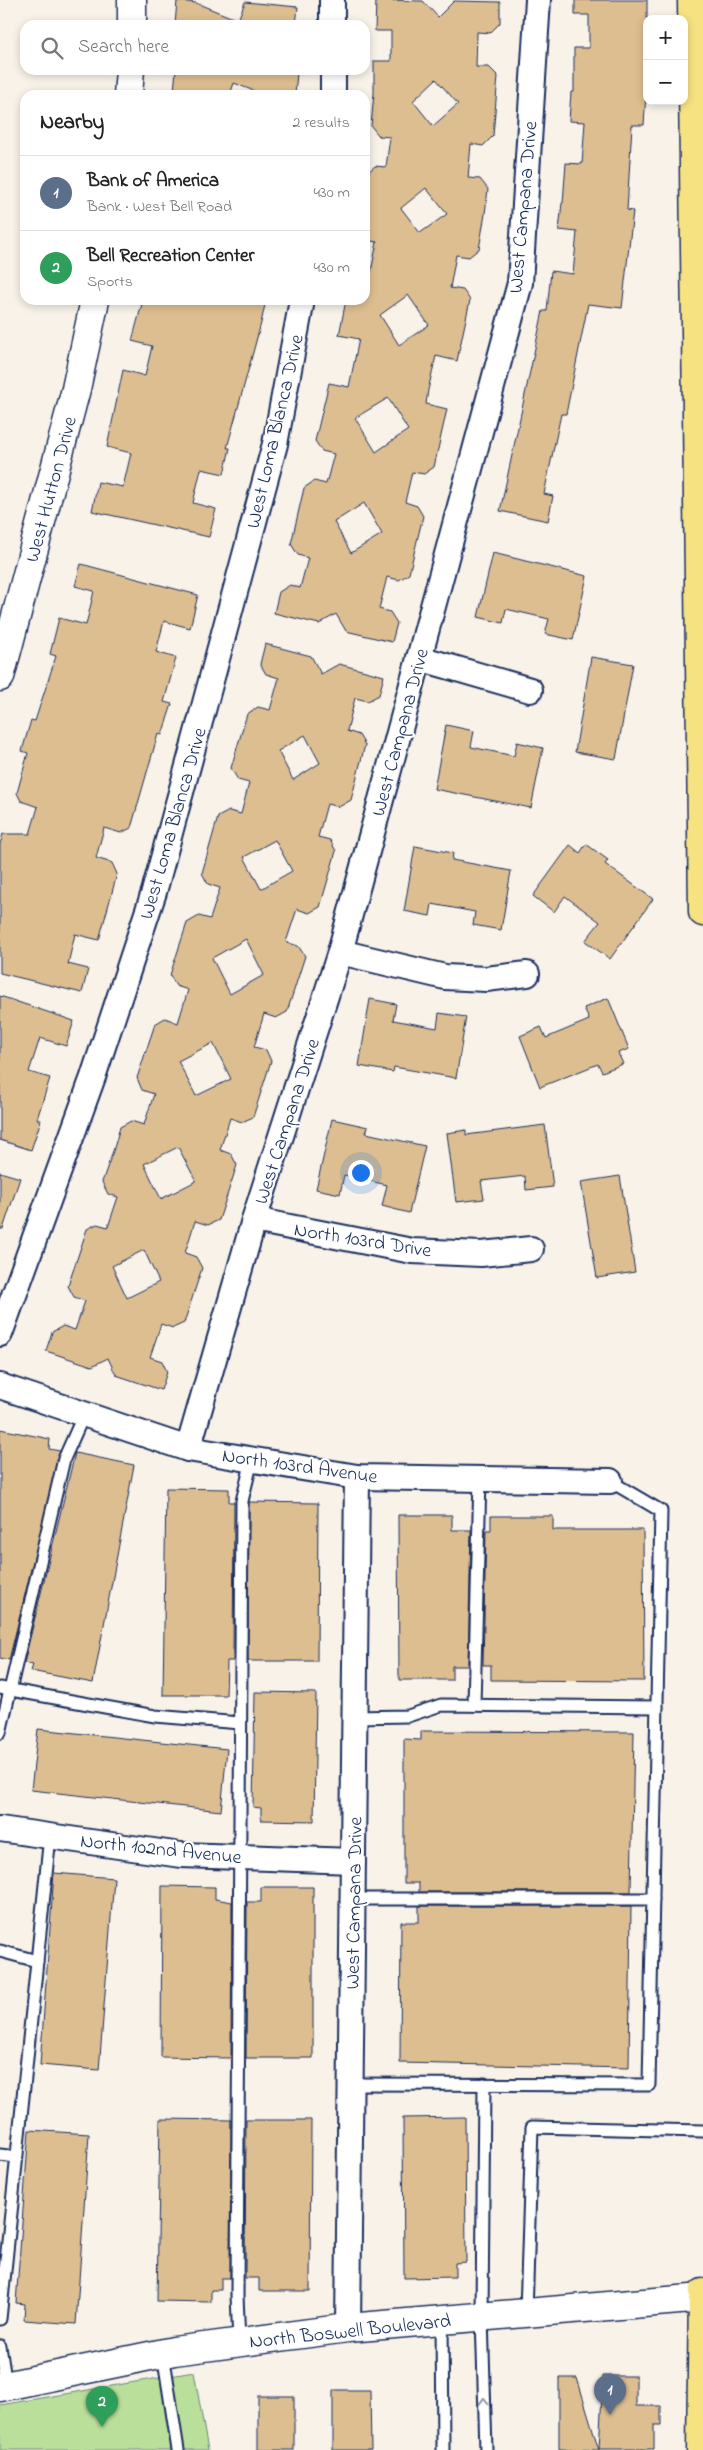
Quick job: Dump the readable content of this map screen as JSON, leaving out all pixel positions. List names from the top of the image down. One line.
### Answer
{"streets":{"street":["West Campana Drive","West Loma Blanca Drive","West Hutton Drive","North 103rd Drive","North 103rd Avenue","North 102nd Avenue","North Boswell Boulevard"]},"crossings":[["West Campana Drive","North 103rd Drive"],["West Campana Drive","North 103rd Avenue"],["West Campana Drive","North 102nd Avenue"],["West Campana Drive","North Boswell Boulevard"]],"page":{"map_buttons":["+","−"],"search":"Search here","heading":["Nearby","2 results"],"list":[{"mark":"1","name":"Bank of America","note":"Bank · West Bell Road","value":"430 m"},{"mark":"2","name":"Bell Recreation Center","note":"Sports","value":"430 m"}],"pins":["1","2"]}}
